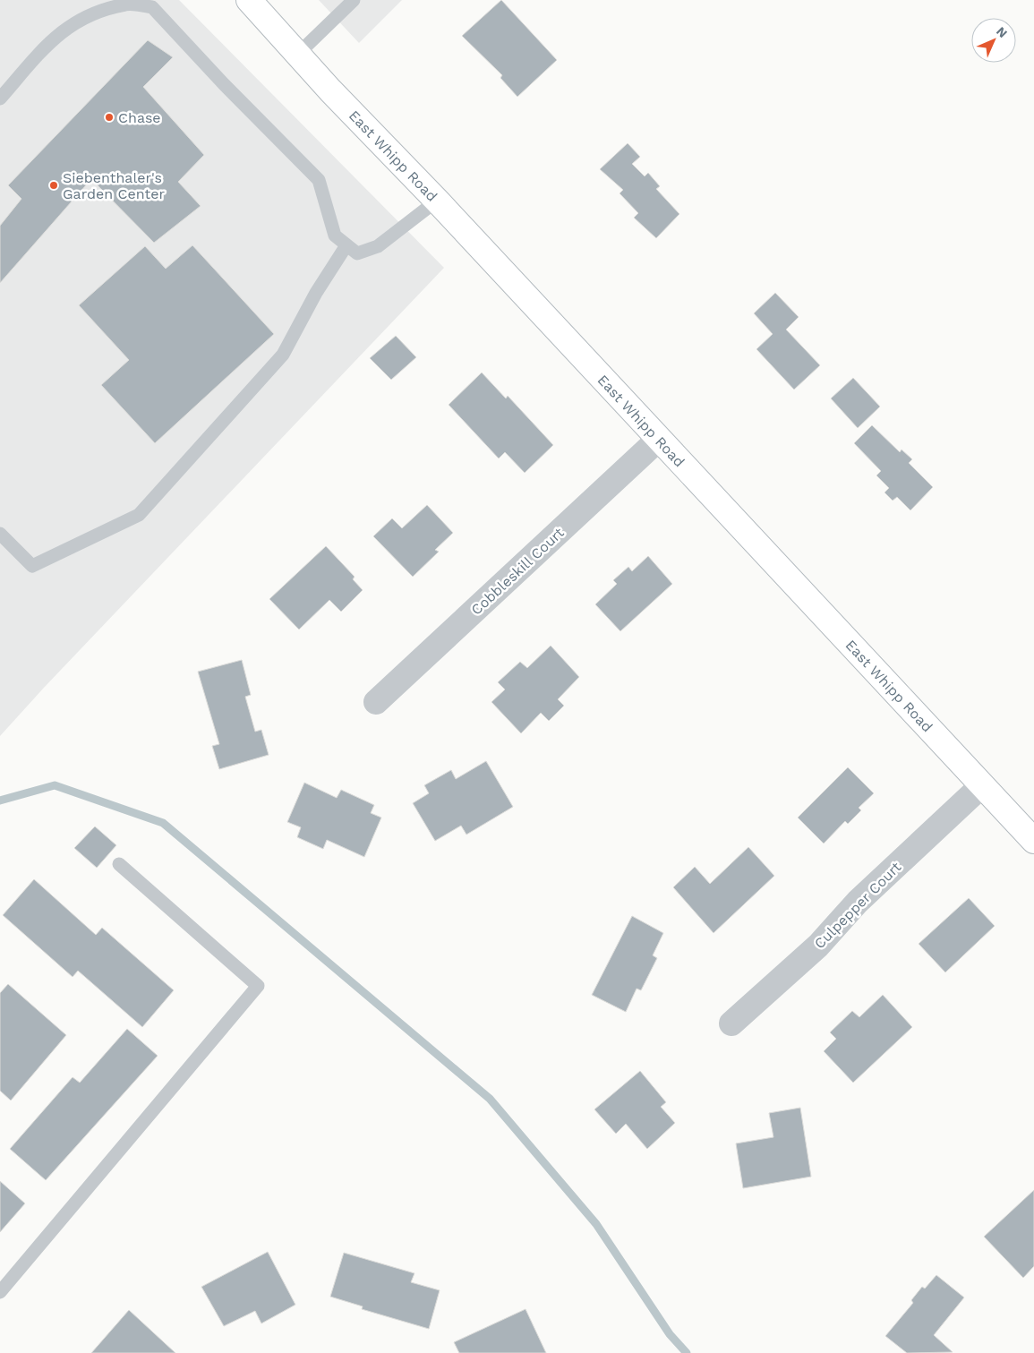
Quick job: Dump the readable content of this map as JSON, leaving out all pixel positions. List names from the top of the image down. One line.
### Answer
{"streets":{"main road":["East Whipp Road"],"street":["Cobbleskill Court","Culpepper Court"]},"crossings":[["East Whipp Road","Cobbleskill Court"],["East Whipp Road","Culpepper Court"]],"places":["Chase","Siebenthaler's Garden Center"],"north":"top right"}
